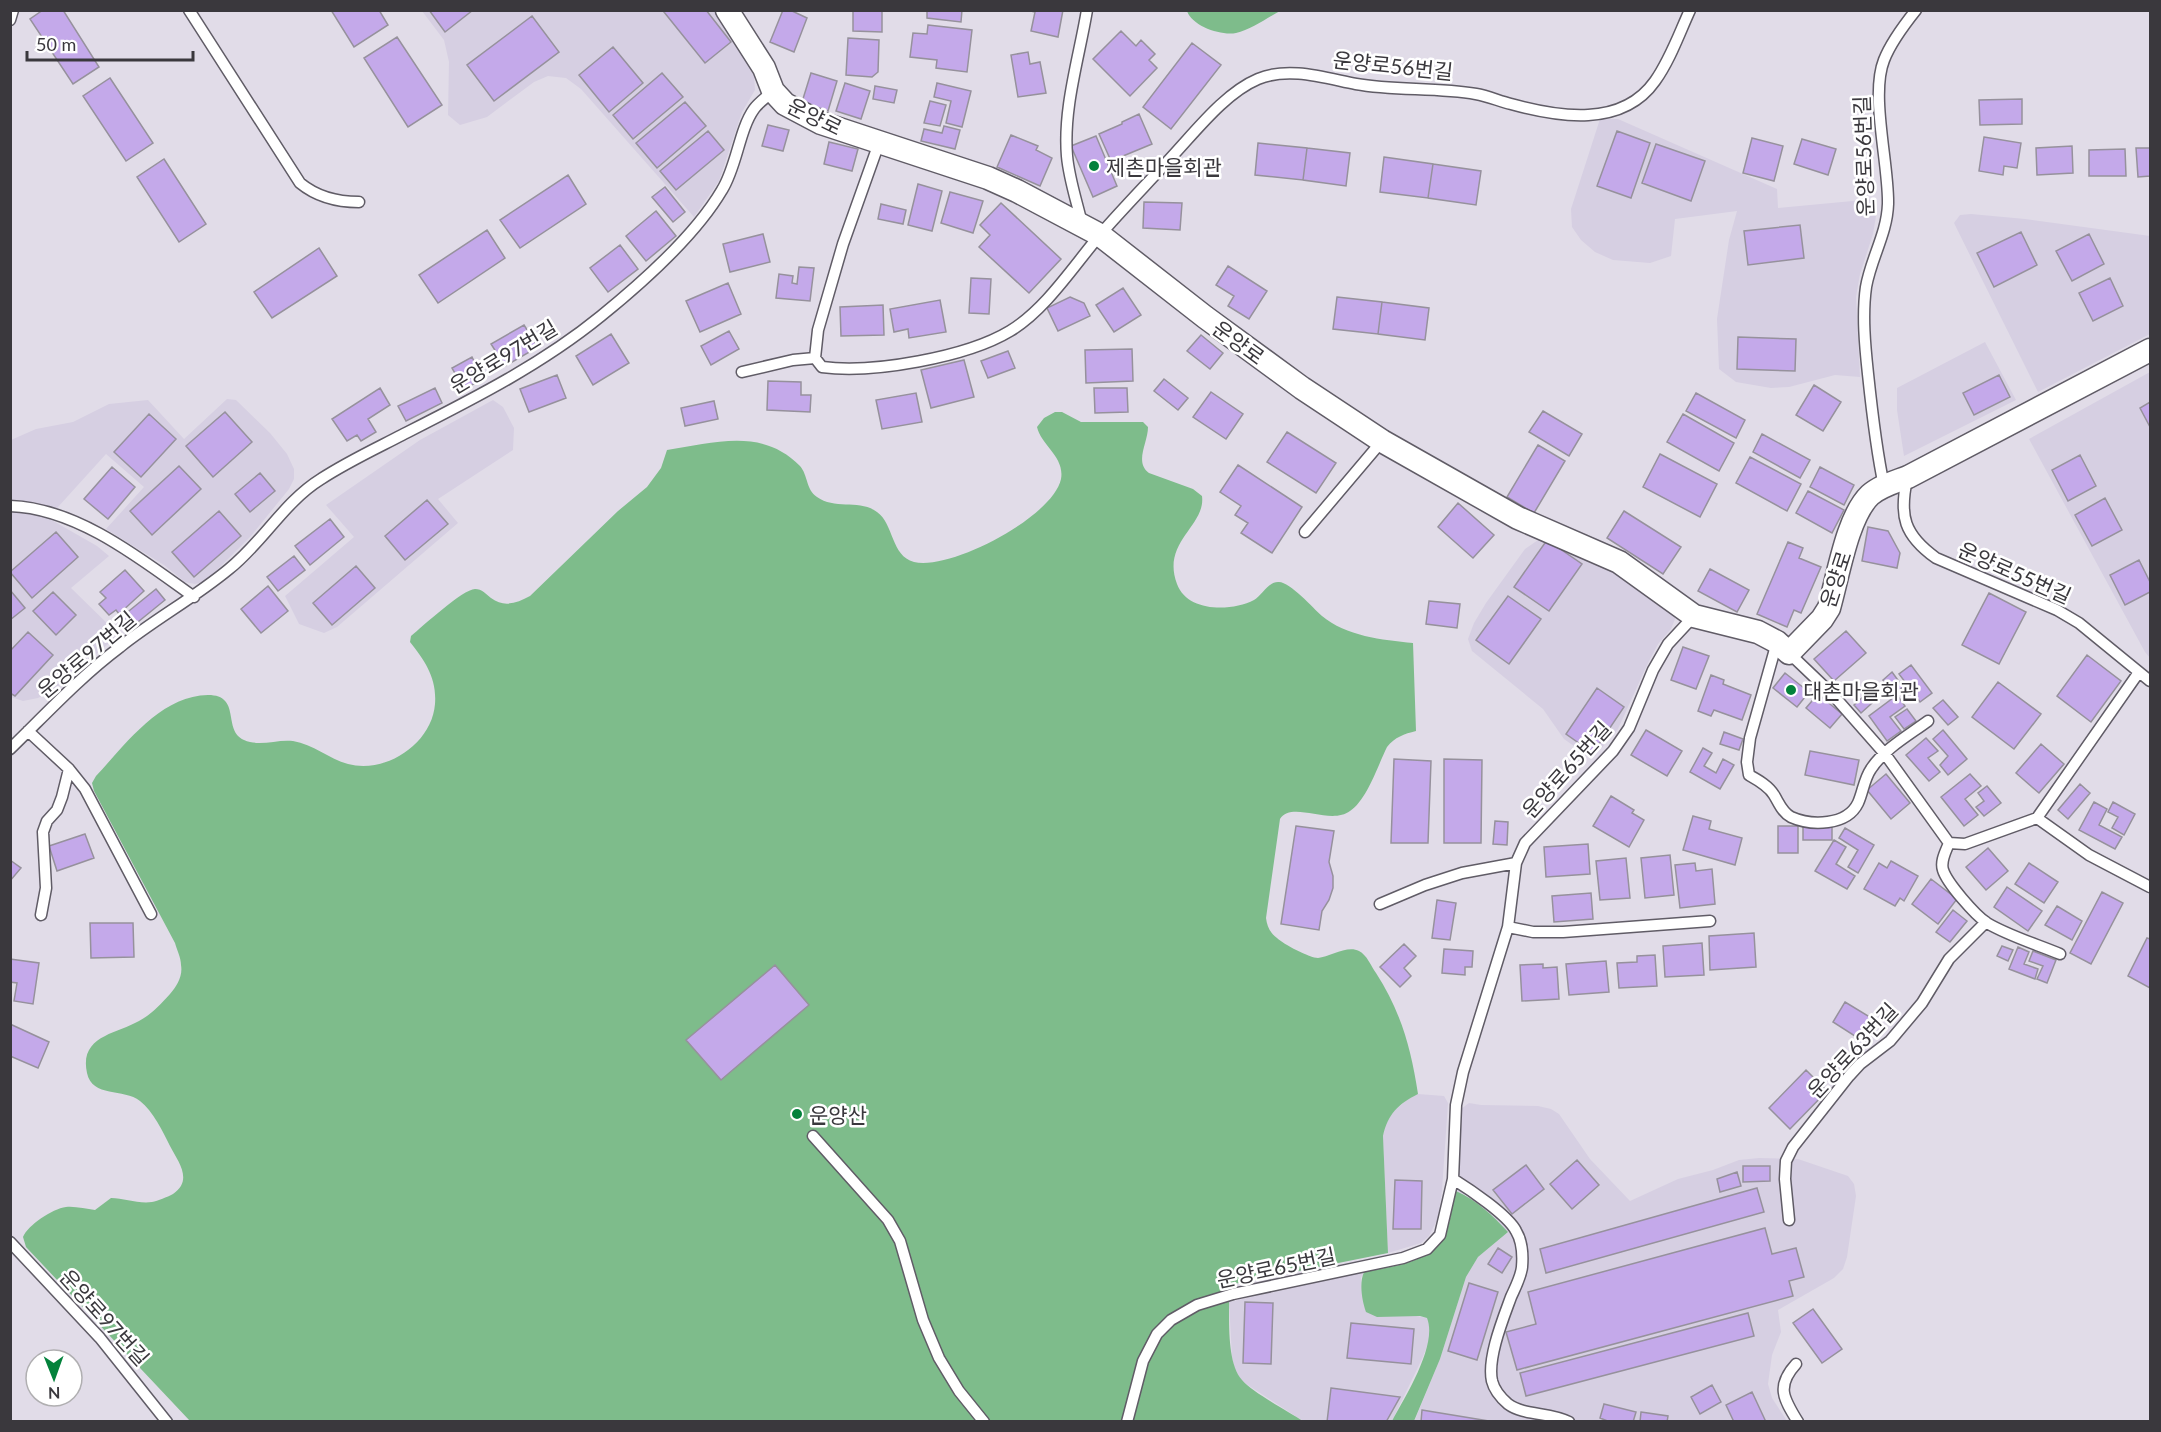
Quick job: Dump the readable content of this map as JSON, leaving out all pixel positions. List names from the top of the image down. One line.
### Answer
{"streets":{"street":["운양로"],"lane":["운양로56번길","운양로97번길","운양로55번길","운양로65번길","운양로63번길"]},"crossings":[["운양로56번길","운양로"],["운양로","운양로97번길"],["운양로","운양로55번길"],["운양로","운양로65번길"]],"places":["제촌마을회관","대촌마을회관","운양산"],"scale_bar":"50 m","north":"bottom"}
